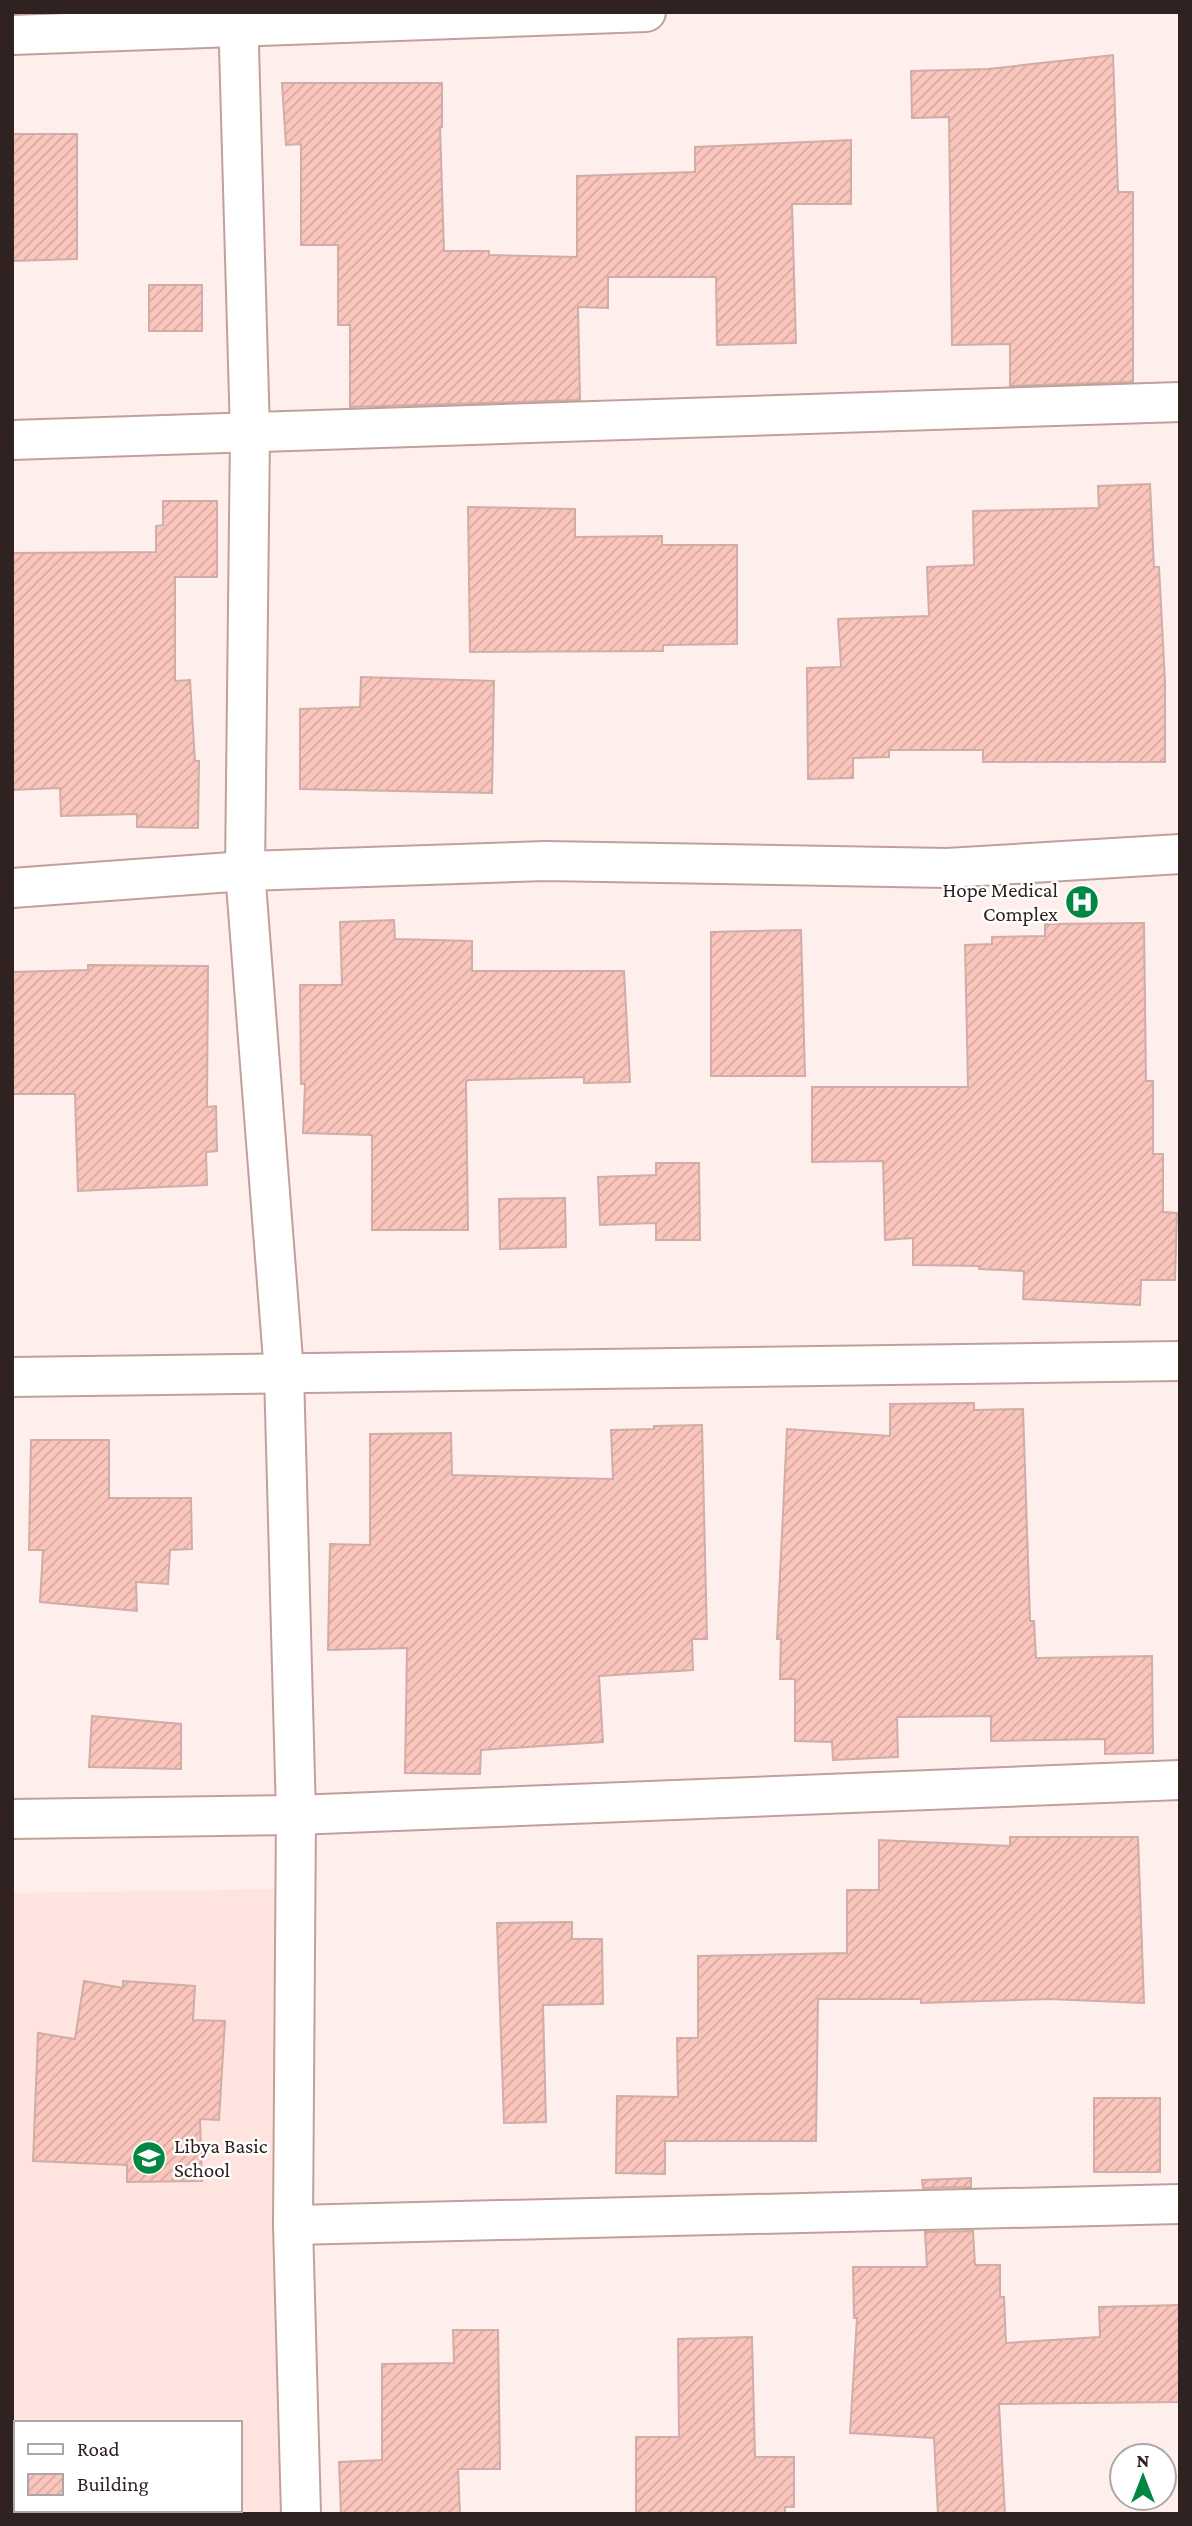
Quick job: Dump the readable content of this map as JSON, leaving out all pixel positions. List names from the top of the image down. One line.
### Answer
{"places":{"hospital":["Hope Medical Complex"],"school or university":["Libya Basic School"]},"legend":["Road","Building"],"north":"top"}
